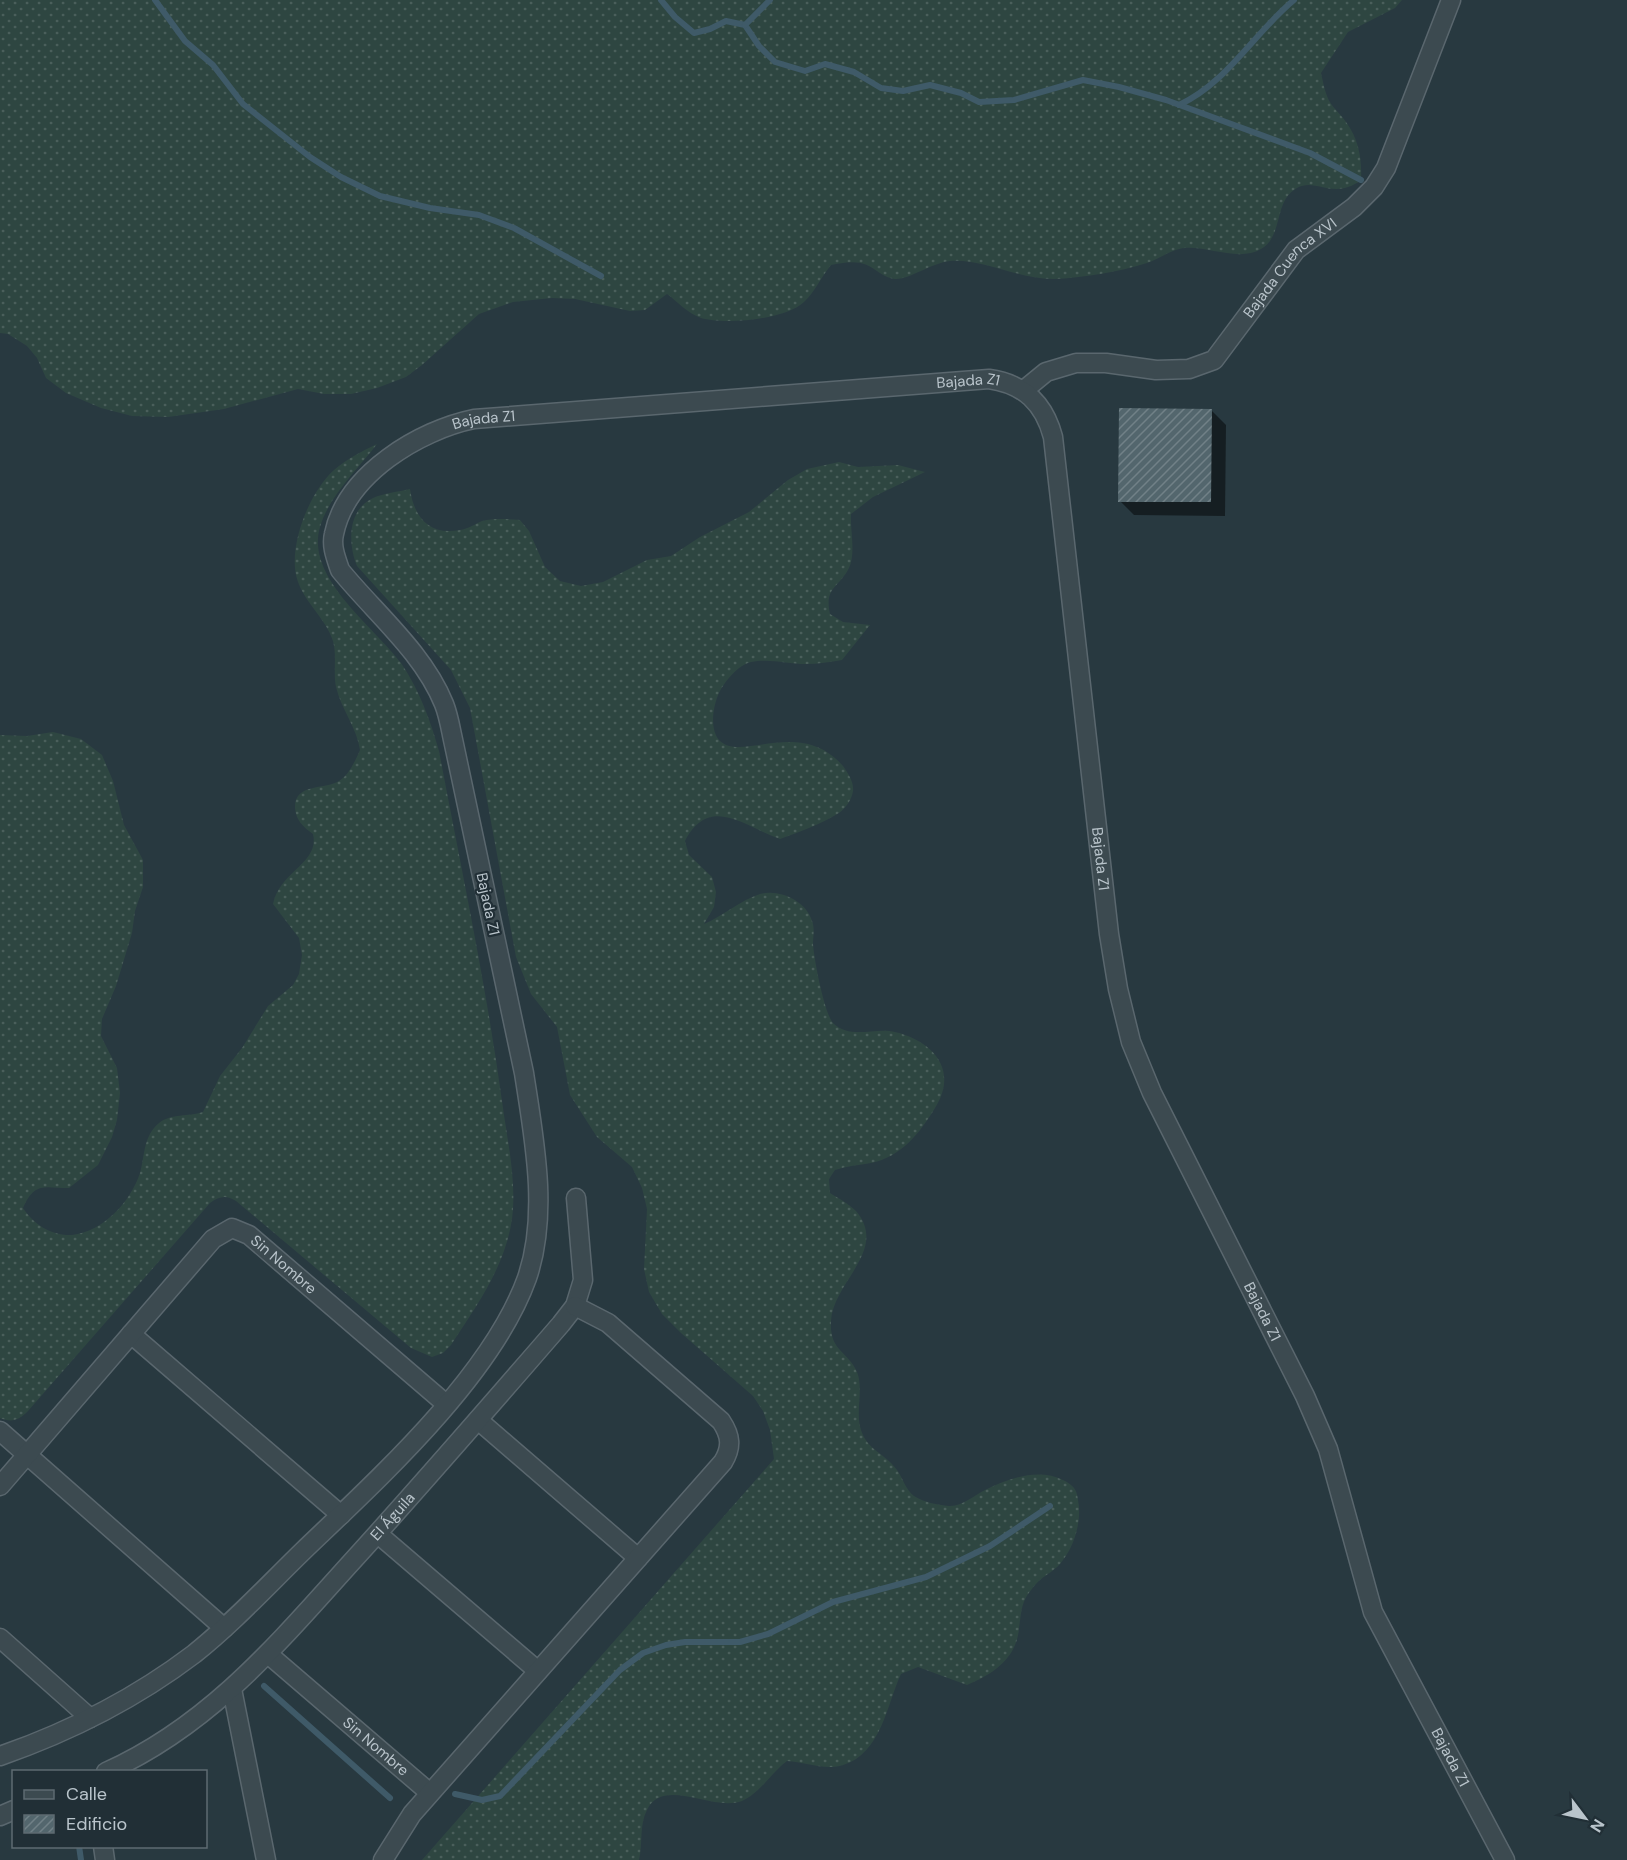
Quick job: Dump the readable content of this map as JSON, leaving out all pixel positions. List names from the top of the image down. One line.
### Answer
{"streets":{"street":["Bajada Cuenca XVI","Bajada Z1","Sin Nombre","El Águila"]},"crossings":[["Bajada Cuenca XVI","Bajada Z1"],["Bajada Z1","Sin Nombre"],["Sin Nombre","El Águila"]],"legend":["Calle","Edificio"],"north":"bottom right"}
